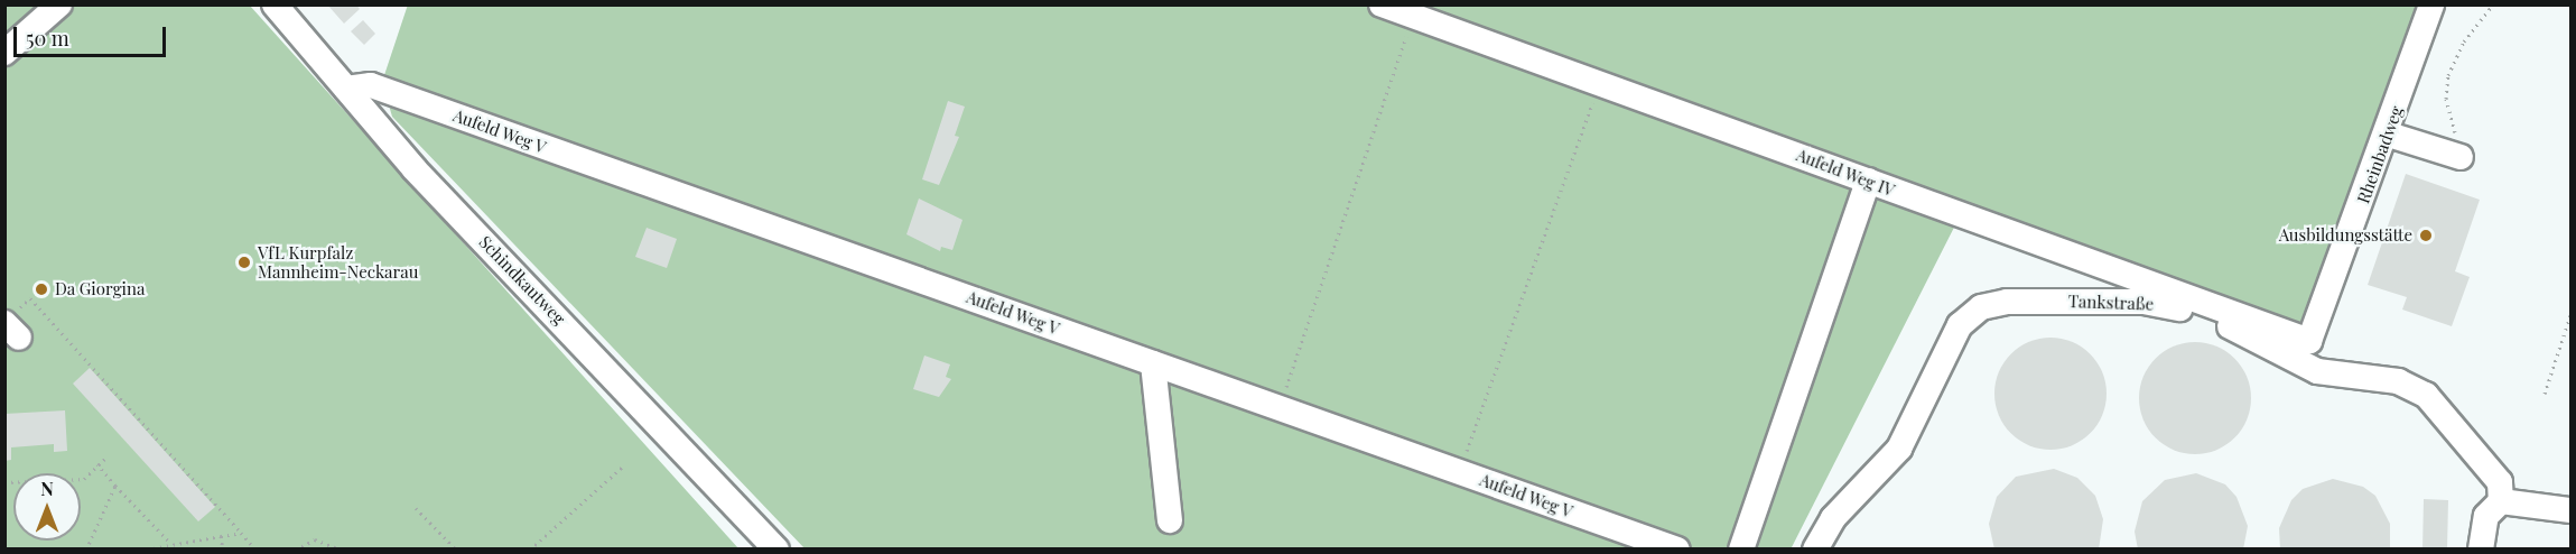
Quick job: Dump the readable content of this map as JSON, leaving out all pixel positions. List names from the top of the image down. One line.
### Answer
{"streets":{"street":["Aufeld Weg V","Rheinbadweg","Aufeld Weg IV","Schindkautweg","Tankstraße"]},"crossings":[["Aufeld Weg V","Schindkautweg"],["Rheinbadweg","Aufeld Weg IV"]],"places":["Ausbildungsstätte","VfL Kurpfalz Mannheim-Neckarau","Da Giorgina"],"scale_bar":"50 m","north":"top"}
